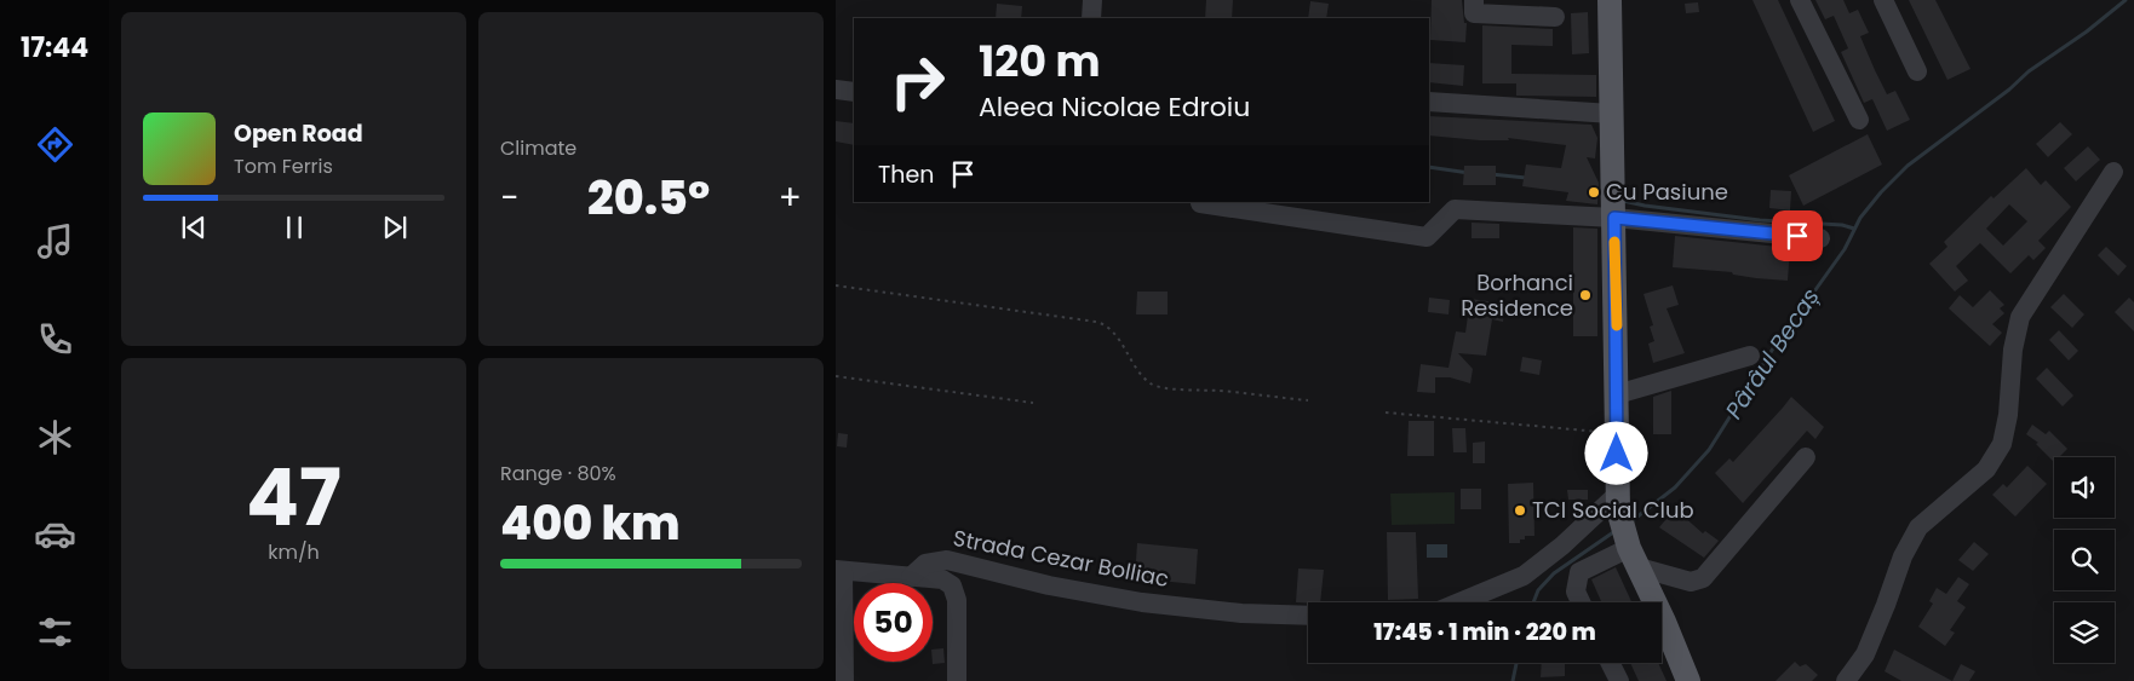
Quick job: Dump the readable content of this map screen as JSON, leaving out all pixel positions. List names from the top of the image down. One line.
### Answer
{"streets":{"street":["Strada Cezar Bolliac"]},"water":["Pârâul Becaș"],"places":["Cu Pasiune","Borhanci Residence","TCI Social Club"],"page":{"tabs":"17:44","tile":["Climate",["47","km/h"],["Range · 80%","400 km"]],"turn":["120 m","Aleea Nicolae Edroiu"],"song":["Open Road","Tom Ferris"],"then":"Then","heat":["−","20.5°","+"],"limit":"50","trip":"17:45 · 1 min · 220 m"}}
